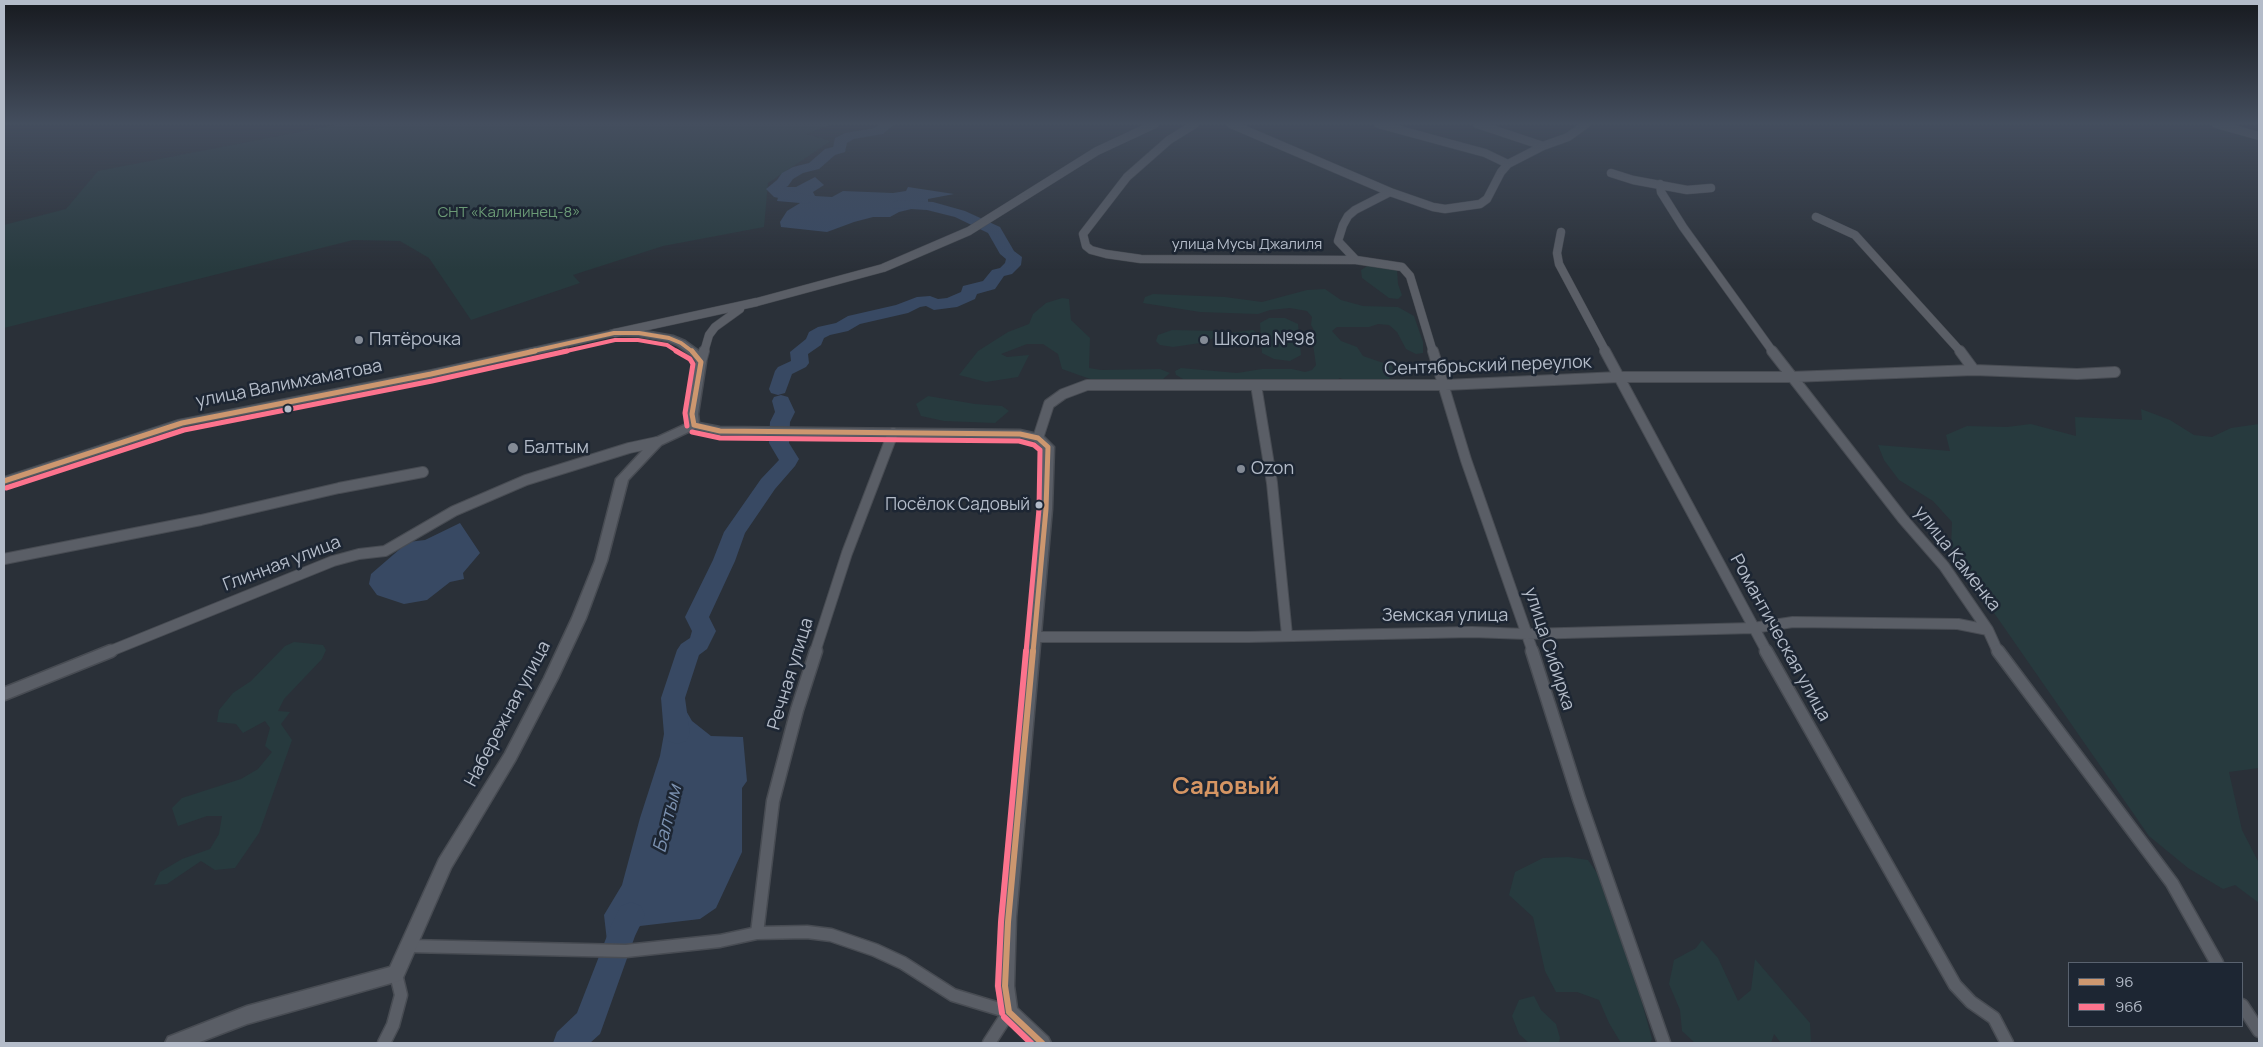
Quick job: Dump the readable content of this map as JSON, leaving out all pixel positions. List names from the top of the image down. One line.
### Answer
{"streets":{"main road":["улица Валимхаматова"],"street":["улица Мусы Джалиля","Сентябрьский переулок","улица Каменка","Глинная улица","Земская улица","Романтическая улица","улица Сибирка","Речная улица","Набережная улица"]},"crossings":[["улица Мусы Джалиля","улица Сибирка"],["Сентябрьский переулок","улица Каменка"],["Сентябрьский переулок","Романтическая улица"],["Сентябрьский переулок","улица Сибирка"],["улица Каменка","Земская улица"],["Глинная улица","Набережная улица"],["Земская улица","Романтическая улица"],["Земская улица","улица Сибирка"]],"districts":["Садовый"],"water":["Балтым"],"parks":["СНТ «Калининец-8»"],"places":["Пятёрочка","Школа №98","Балтым","Ozon","Посёлок Садовый"],"lines":["transit line 96","transit line 96б"],"legend":["96","96б"]}
